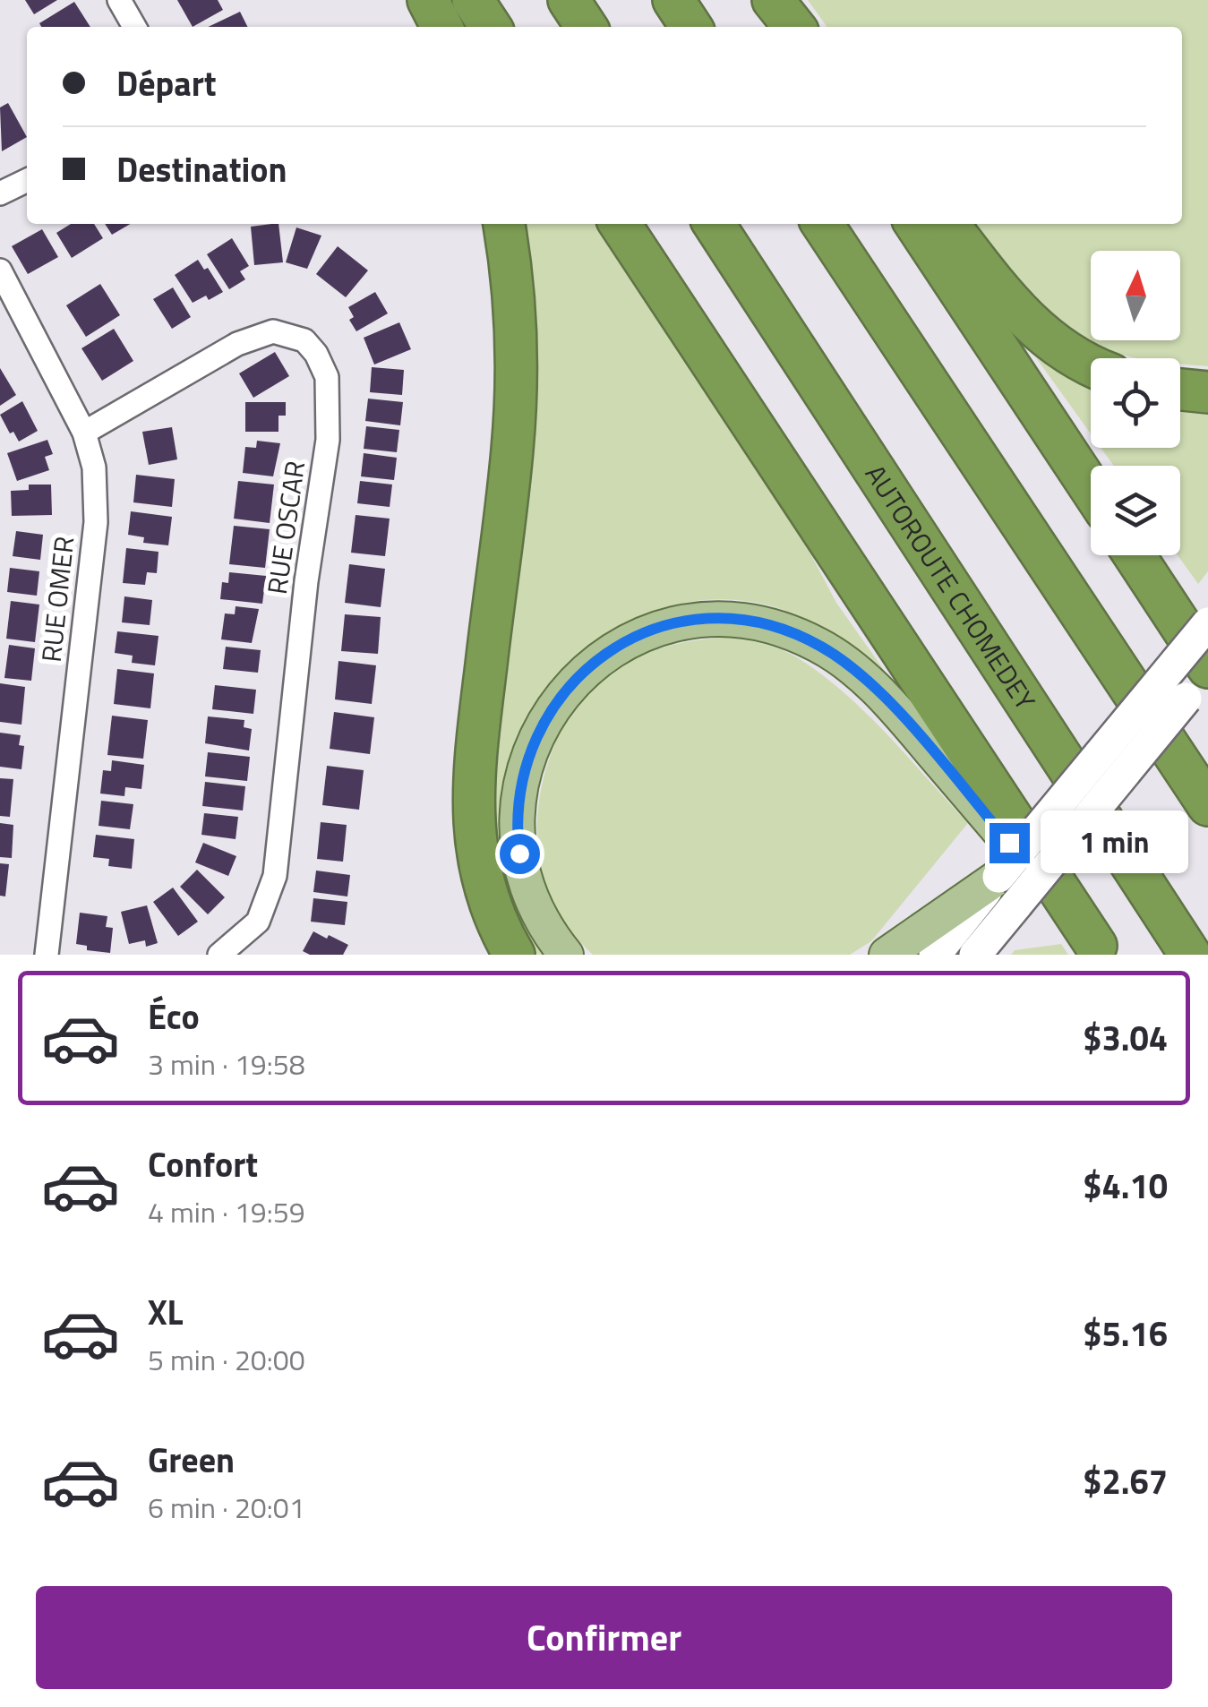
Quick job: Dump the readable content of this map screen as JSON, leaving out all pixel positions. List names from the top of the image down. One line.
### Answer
{"streets":{"highway":["AUTOROUTE CHOMEDEY"],"street":["RUE OSCAR","RUE OMER"]},"crossings":[["RUE OSCAR","RUE OMER"]],"north":"top","page":{"banner":["Départ","Destination"],"bubble":"1 min","list":[{"name":"Éco","note":"3 min · 19:58","value":"$3.04"},{"name":"Confort","note":"4 min · 19:59","value":"$4.10"},{"name":"XL","note":"5 min · 20:00","value":"$5.16"},{"name":"Green","note":"6 min · 20:01","value":"$2.67"}],"buttons":"Confirmer"}}
